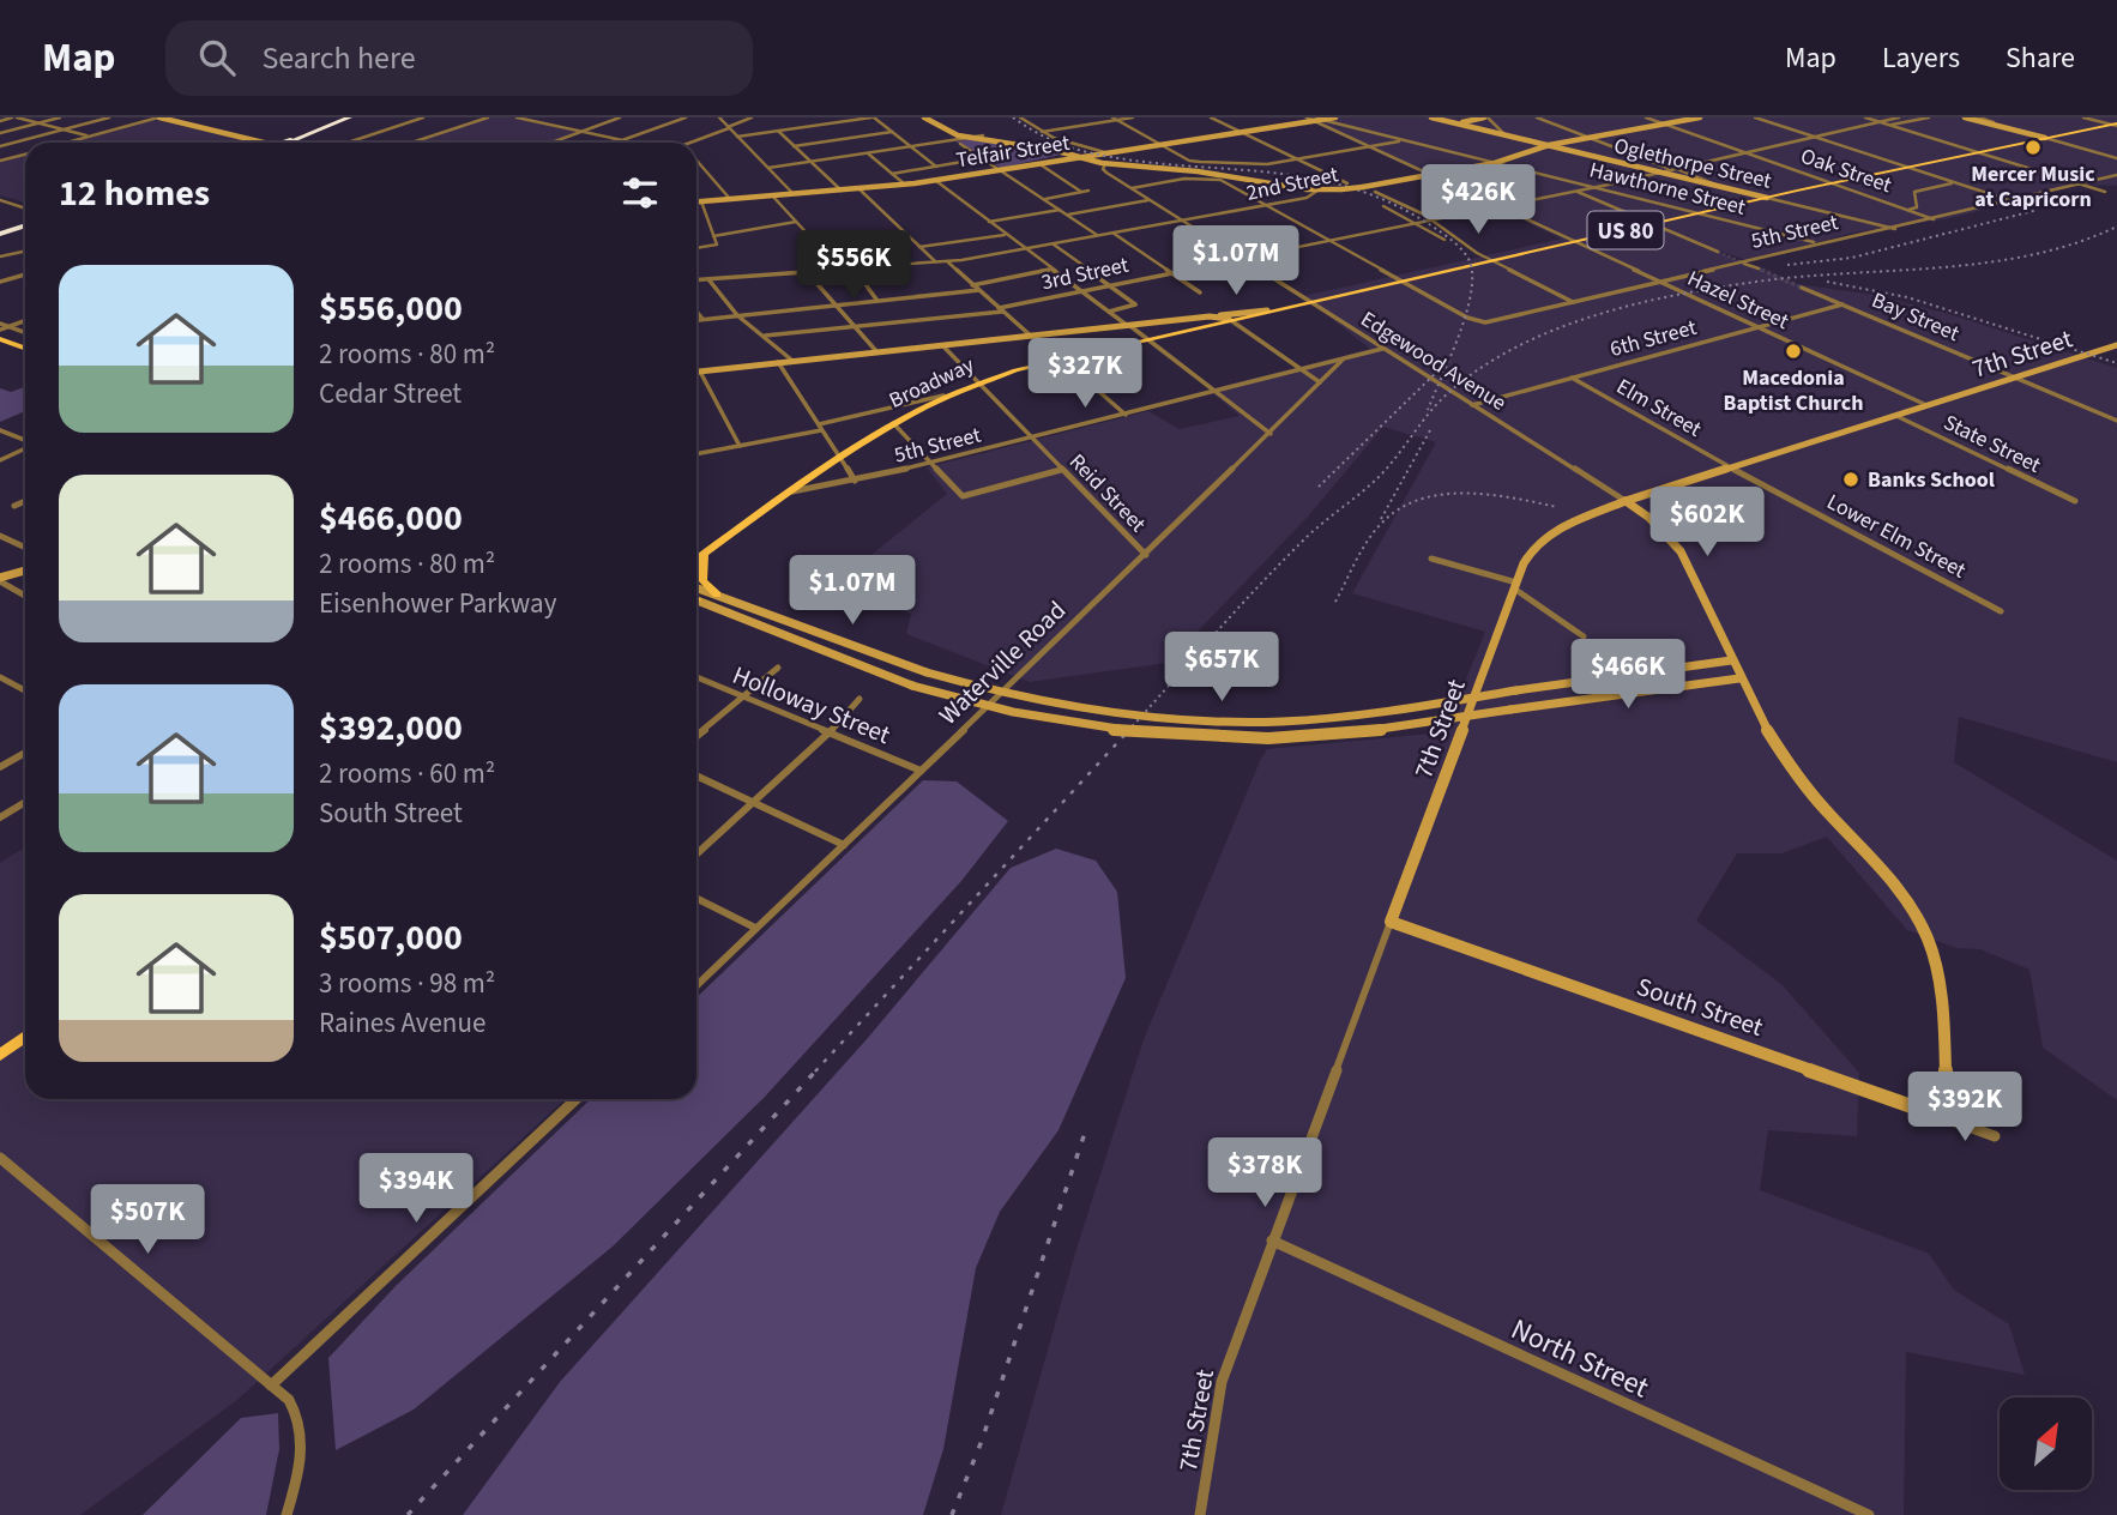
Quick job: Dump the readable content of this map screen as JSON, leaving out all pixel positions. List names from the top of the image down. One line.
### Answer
{"streets":{"main road":["US 80","Broadway"],"street":["Telfair Street","Oglethorpe Street","Oak Street","2nd Street","Hawthorne Street","5th Street","3rd Street","Hazel Street","Bay Street","6th Street","7th Street","Edgewood Avenue","Elm Street","State Street","Reid Street","Lower Elm Street","Waterville Road","Holloway Street","South Street","North Street"]},"crossings":[["Telfair Street","Hawthorne Street"],["Telfair Street","Hazel Street"],["Oglethorpe Street","2nd Street"],["Oglethorpe Street","US 80"],["Oglethorpe Street","5th Street"],["Oglethorpe Street","3rd Street"],["Oak Street","2nd Street"],["Oak Street","US 80"],["Oak Street","5th Street"],["Oak Street","3rd Street"],["2nd Street","Hawthorne Street"],["2nd Street","Hazel Street"],["2nd Street","Edgewood Avenue"],["Hawthorne Street","US 80"],["Hawthorne Street","5th Street"],["Hawthorne Street","3rd Street"],["US 80","5th Street"],["US 80","Hazel Street"],["US 80","Edgewood Avenue"],["US 80","Broadway"],["5th Street","Hazel Street"],["5th Street","Edgewood Avenue"],["5th Street","Broadway"],["5th Street","Reid Street"],["5th Street","Waterville Road"],["3rd Street","Hazel Street"],["3rd Street","Edgewood Avenue"],["Hazel Street","6th Street"],["Hazel Street","7th Street"],["Bay Street","6th Street"],["Bay Street","7th Street"],["6th Street","Edgewood Avenue"],["6th Street","Elm Street"],["7th Street","Edgewood Avenue"],["7th Street","Elm Street"],["7th Street","State Street"],["7th Street","Lower Elm Street"],["7th Street","South Street"],["7th Street","North Street"],["Broadway","Reid Street"],["Elm Street","Lower Elm Street"],["Reid Street","Waterville Road"],["Waterville Road","Holloway Street"]],"places":["Mercer Music at Capricorn","Macedonia Baptist Church","Banks School"],"north":"top right","page":{"header":"Map","search":"Search here","nav":["Map","Layers","Share"],"heading":"12 homes","price":["$426K","$1.07M","$556K","$327K","$602K","$1.07M","$657K","$466K","$392K","$378K","$394K","$507K"],"list":[{"name":"$556,000","note":"2 rooms · 80 m² · Cedar Street"},{"name":"$466,000","note":"2 rooms · 80 m² · Eisenhower Parkway"},{"name":"$392,000","note":"2 rooms · 60 m² · South Street"},{"name":"$507,000","note":"3 rooms · 98 m² · Raines Avenue"}]}}
